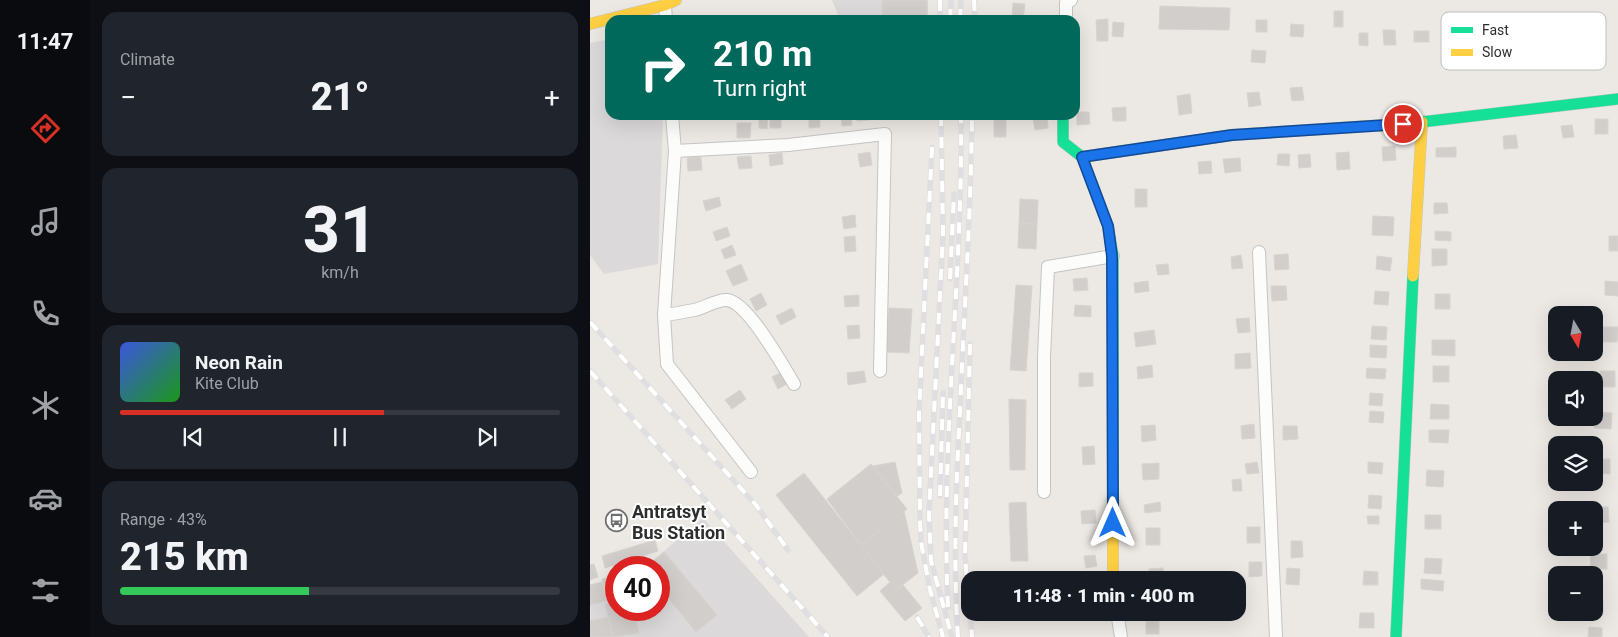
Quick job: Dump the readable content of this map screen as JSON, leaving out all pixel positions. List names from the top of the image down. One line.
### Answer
{"places":{"bus stop":["Antratsyt Bus Station"]},"legend":["Fast","Slow"],"north":"bottom","page":{"tabs":"11:47","tile":["Climate",["31","km/h"],["Range · 43%","215 km"]],"turn":["210 m","Turn right"],"heat":["−","21°","+"],"map_buttons":["+","−"],"song":["Neon Rain","Kite Club"],"limit":"40","trip":"11:48 · 1 min · 400 m"}}
